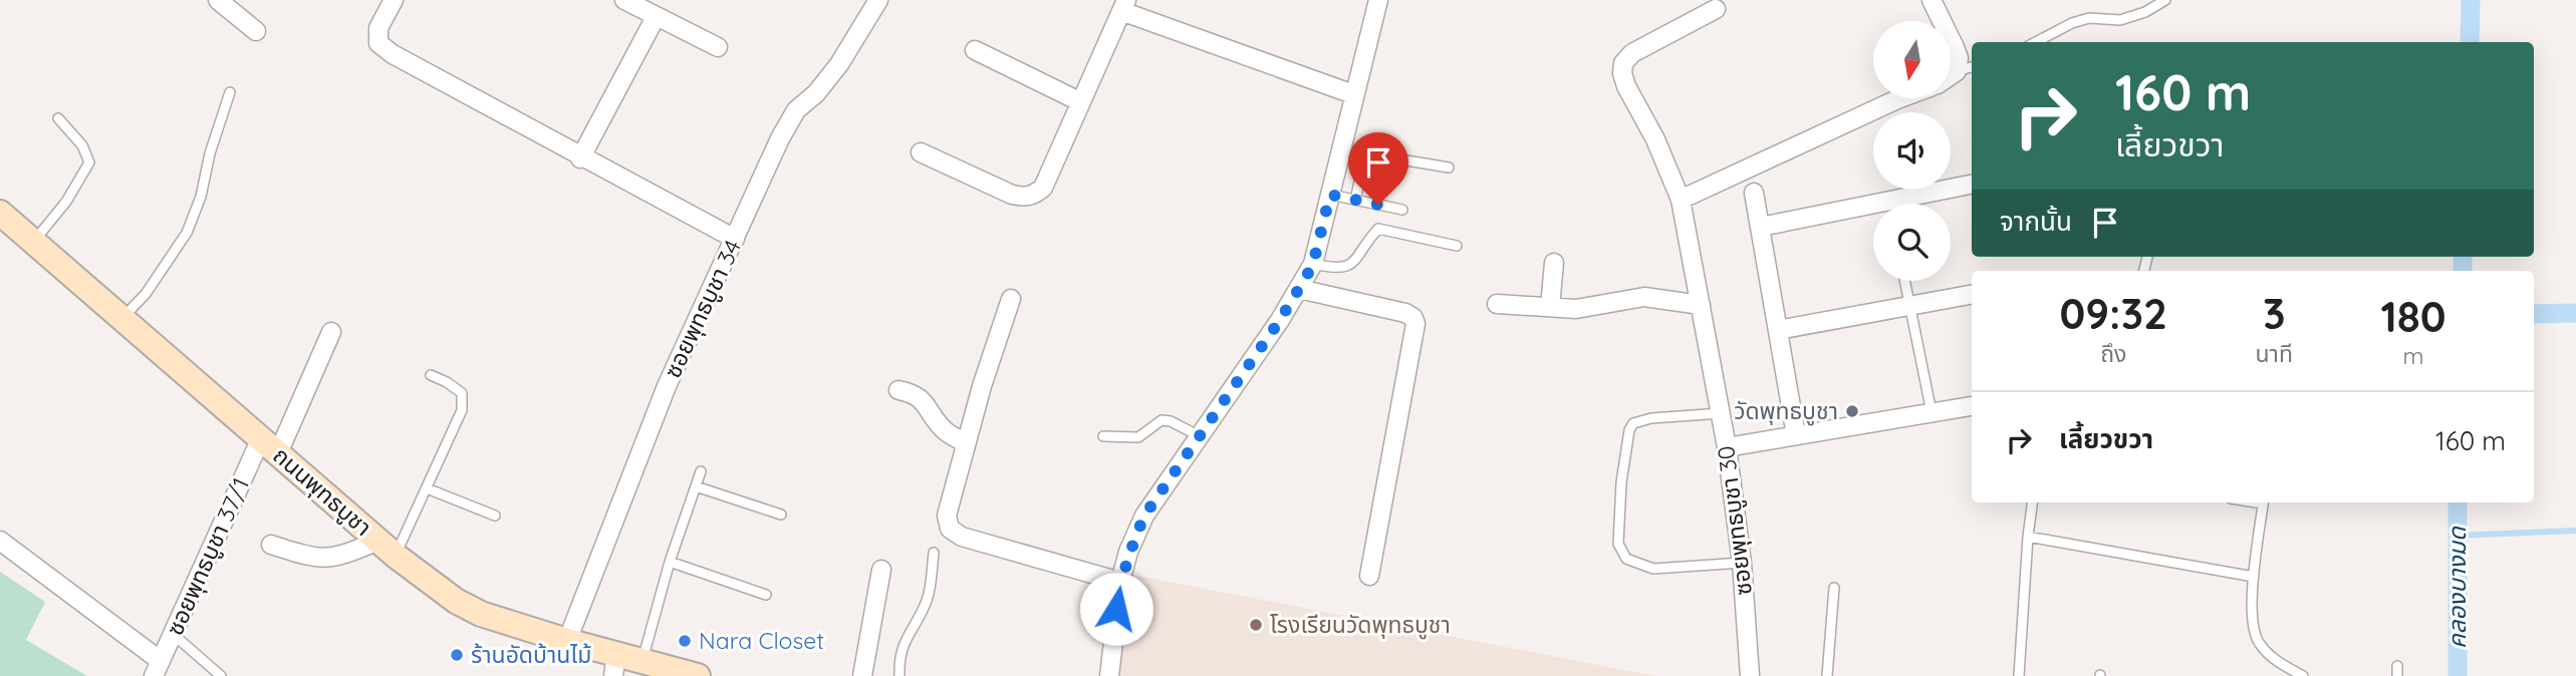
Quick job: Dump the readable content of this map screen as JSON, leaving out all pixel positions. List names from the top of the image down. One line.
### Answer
{"streets":{"main road":["ถนนพุทธบูชา"],"street":["ซอยพุทธบูชา 34","ซอยพุทธบูชา 30","ซอยพุทธบูชา 37/1"]},"crossings":[["ซอยพุทธบูชา 34","ถนนพุทธบูชา"],["ถนนพุทธบูชา","ซอยพุทธบูชา 37/1"]],"water":["คลองบางมด"],"places":["วัดพุทธบูชา","โรงเรียนวัดพุทธบูชา","Nara Closet","ร้านอัดบ้านไม้"],"north":"bottom","page":{"turn":["160 m","เลี้ยวขวา"],"then":"จากนั้น","eta":["09:32","ถึง","3","นาที","180","m"],"list":[{"name":"เลี้ยวขวา","value":"160 m"}]}}
